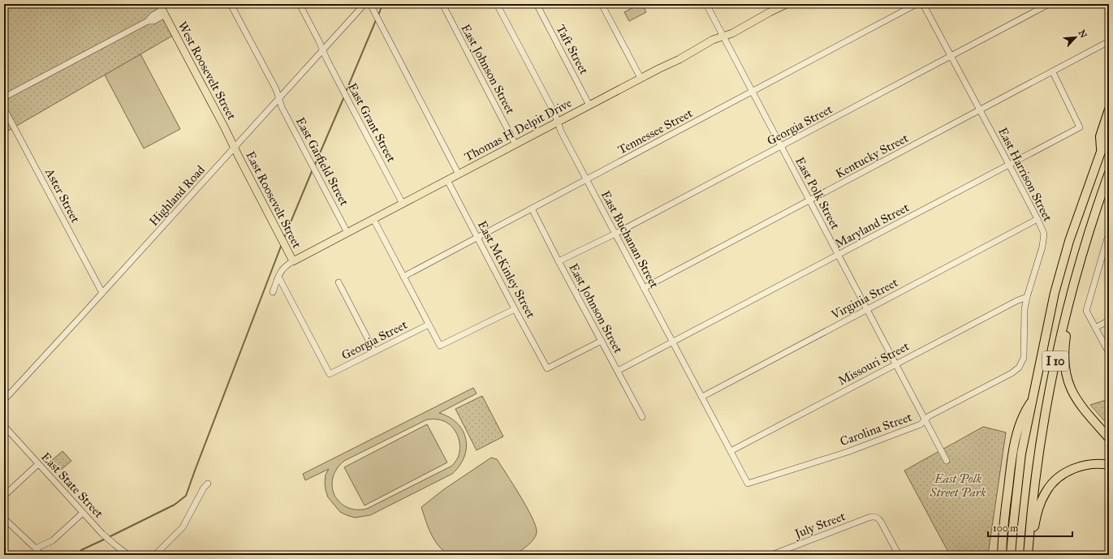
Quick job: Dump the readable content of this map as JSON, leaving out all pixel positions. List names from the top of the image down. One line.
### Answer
{"streets":{"highway":["I 10"],"main road":["West Roosevelt Street","Thomas H Delpit Drive","East Roosevelt Street"],"street":["Taft Street","East Johnson Street","East Grant Street","Georgia Street","Tennessee Street","Kentucky Street","East Garfield Street","East Harrison Street","East Polk Street","Aster Street","Highland Road","Maryland Street","East Buchanan Street","East McKinley Street","Virginia Street","Missouri Street","Carolina Street","East State Street","July Street"]},"crossings":[["Taft Street","Thomas H Delpit Drive"],["East Johnson Street","Georgia Street"],["East Johnson Street","Thomas H Delpit Drive"],["East Johnson Street","Tennessee Street"],["East Johnson Street","Maryland Street"],["East Johnson Street","East McKinley Street"],["West Roosevelt Street","Highland Road"],["West Roosevelt Street","East Roosevelt Street"],["East Grant Street","Thomas H Delpit Drive"],["East Grant Street","Highland Road"],["Georgia Street","Thomas H Delpit Drive"],["Georgia Street","East Harrison Street"],["Georgia Street","East Polk Street"],["Georgia Street","East Buchanan Street"],["Thomas H Delpit Drive","East Garfield Street"],["Thomas H Delpit Drive","East Polk Street"],["Thomas H Delpit Drive","East Roosevelt Street"],["Thomas H Delpit Drive","East Buchanan Street"],["Thomas H Delpit Drive","East McKinley Street"],["Tennessee Street","East Polk Street"],["Tennessee Street","East Buchanan Street"],["Tennessee Street","East McKinley Street"],["Kentucky Street","East Harrison Street"],["Kentucky Street","East Polk Street"],["Kentucky Street","Maryland Street"],["Kentucky Street","East Buchanan Street"],["East Garfield Street","Highland Road"],["East Harrison Street","Maryland Street"],["East Harrison Street","Virginia Street"],["East Harrison Street","Missouri Street"],["East Harrison Street","Carolina Street"],["East Polk Street","Maryland Street"],["East Polk Street","Virginia Street"],["East Polk Street","Missouri Street"],["East Polk Street","Carolina Street"],["Aster Street","Highland Road"],["Highland Road","East Roosevelt Street"],["Maryland Street","East Buchanan Street"],["East Buchanan Street","Virginia Street"],["East Buchanan Street","Missouri Street"],["East Buchanan Street","Carolina Street"]],"parks":["East Polk Street Park"],"scale_bar":"100 m","north":"top right"}
